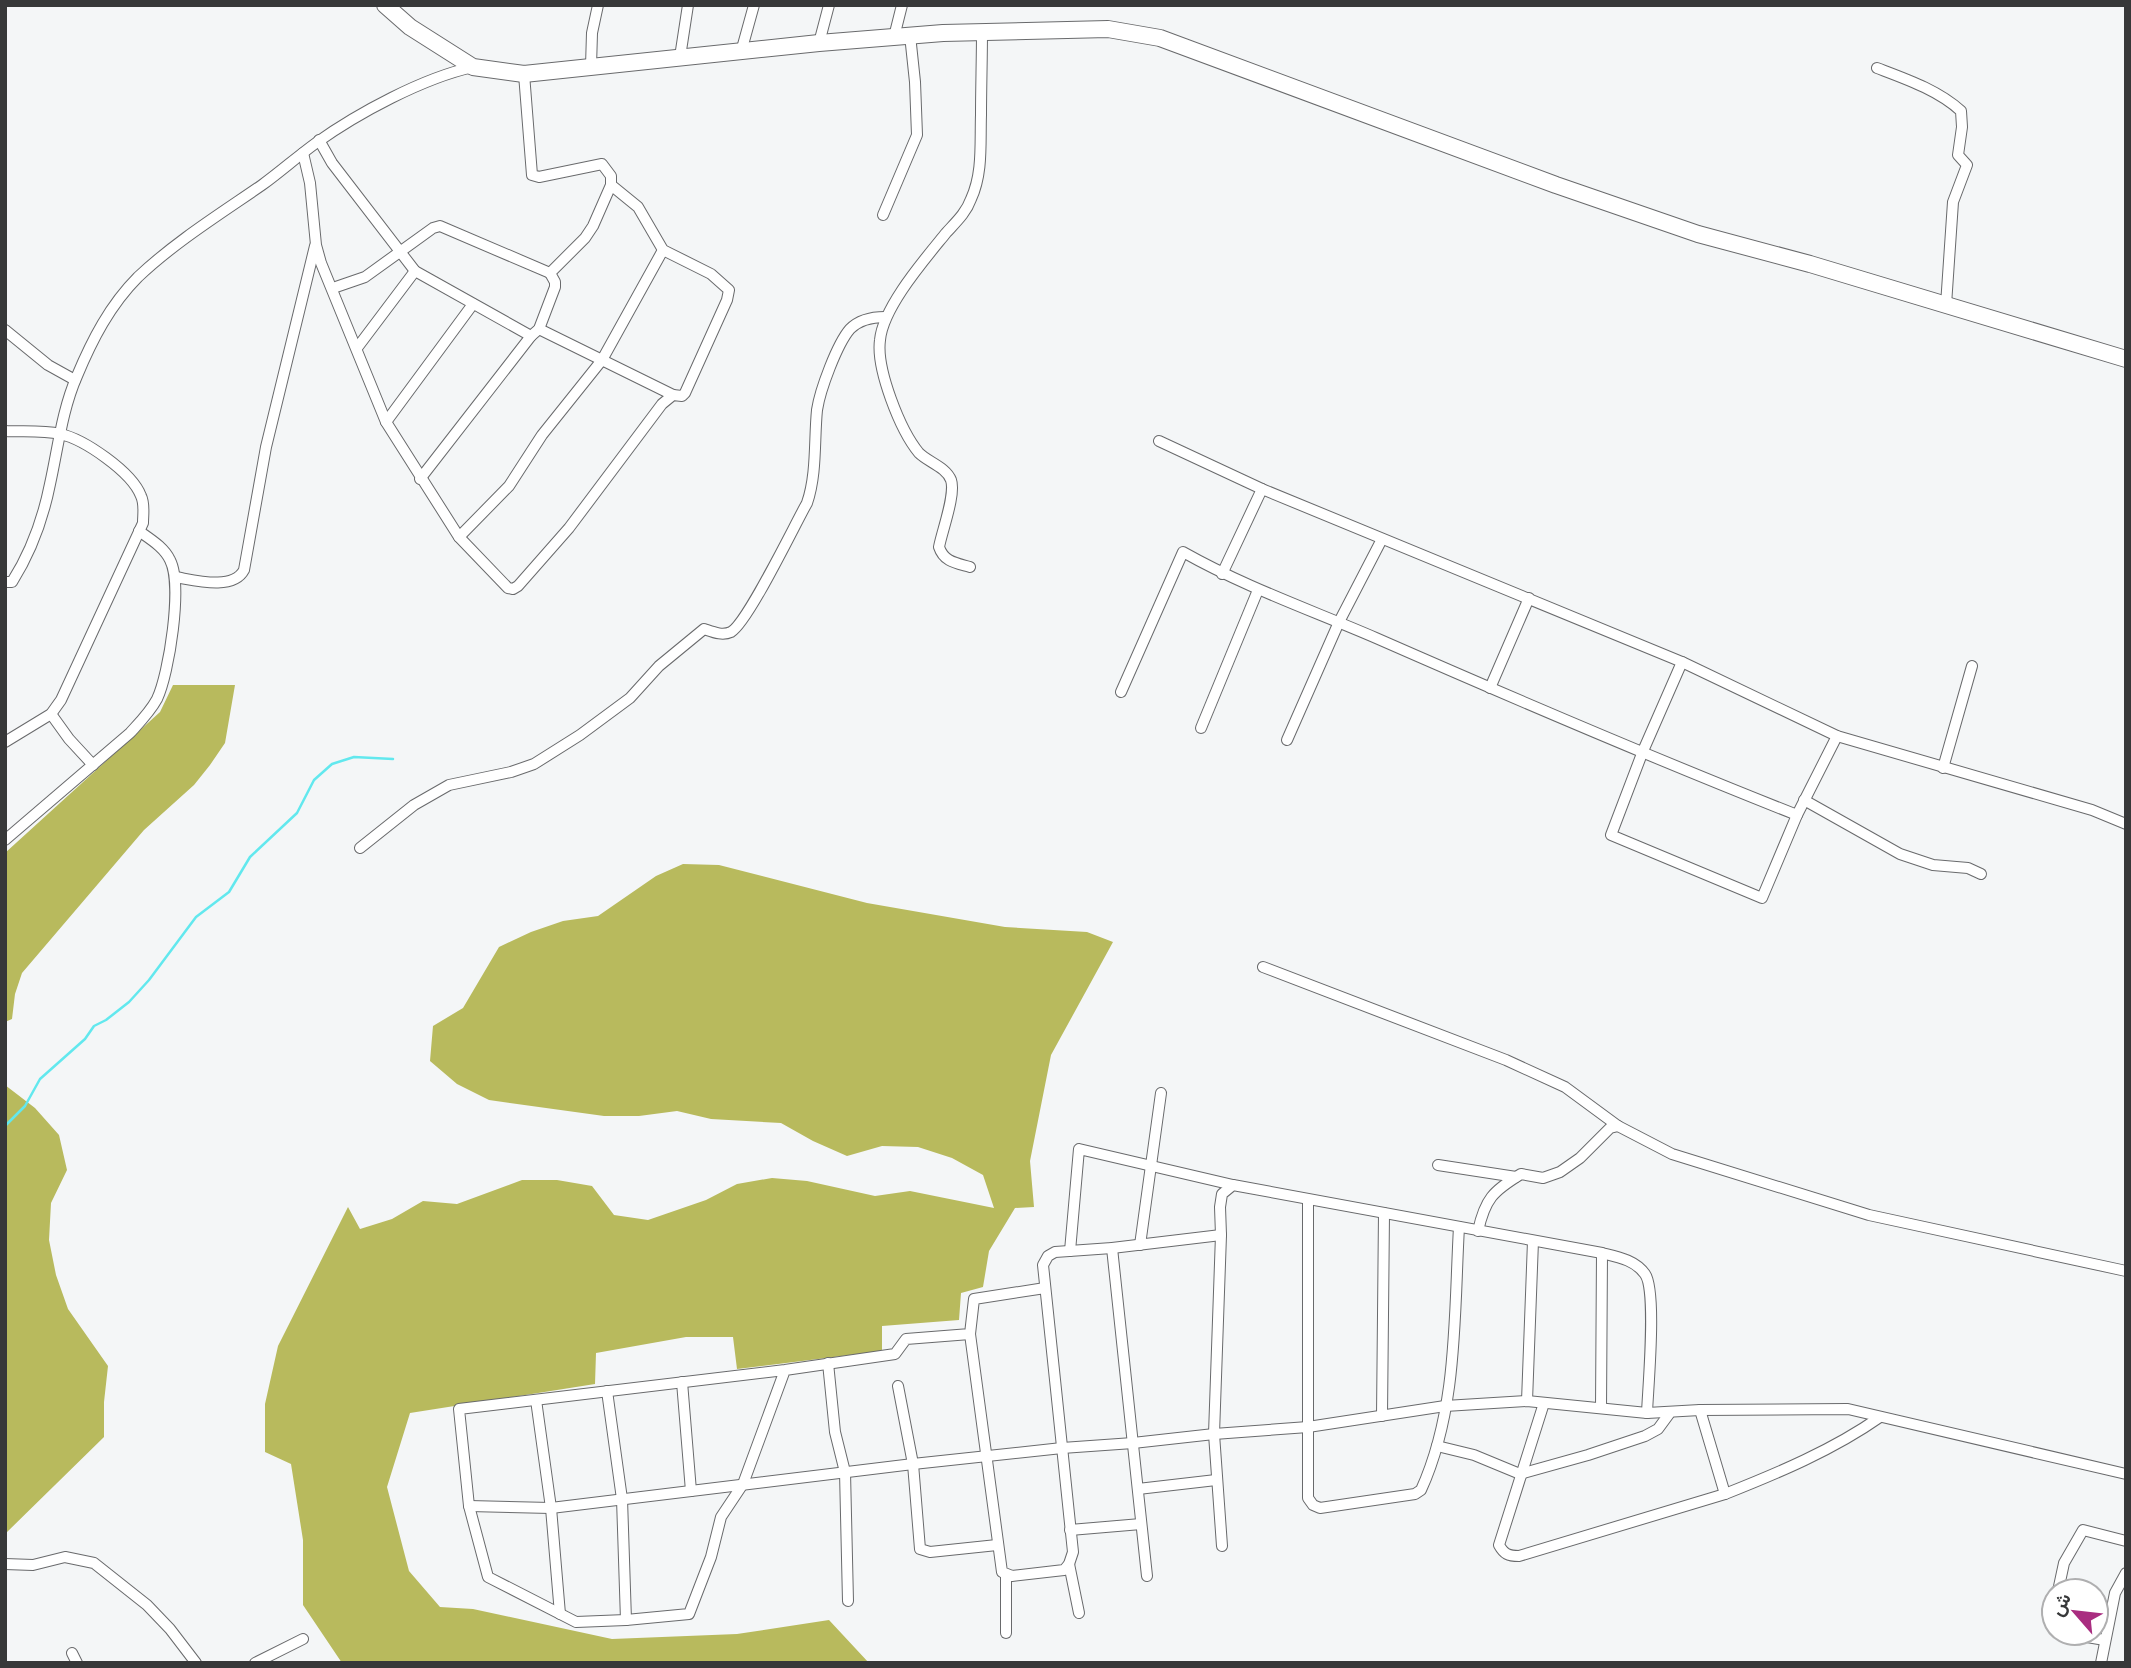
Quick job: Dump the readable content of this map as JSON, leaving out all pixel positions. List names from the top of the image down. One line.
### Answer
{"north":"top left"}
